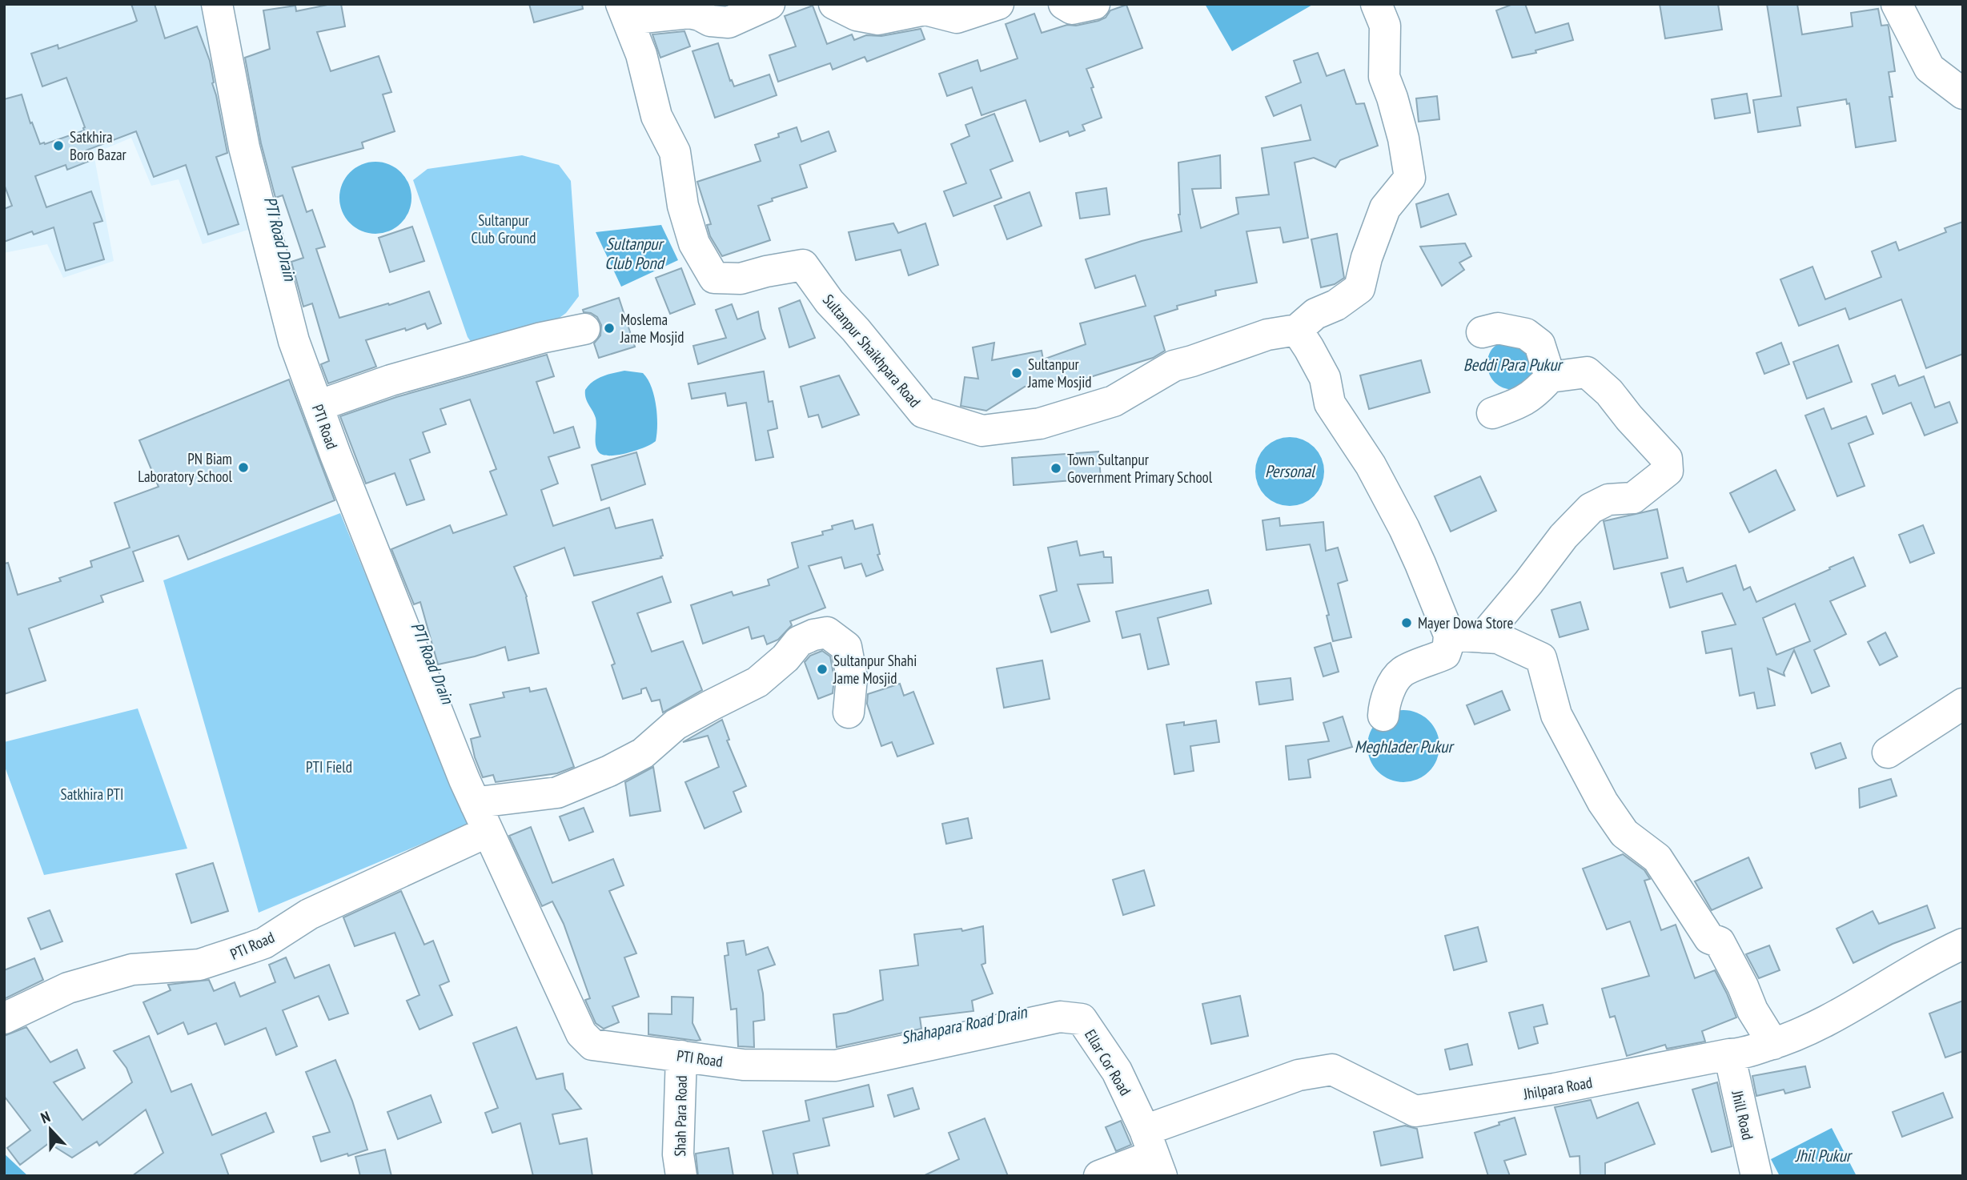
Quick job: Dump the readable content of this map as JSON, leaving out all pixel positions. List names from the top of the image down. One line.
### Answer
{"streets":{"street":["Sultanpur Shaikhpara Road","PTI Road","Ellar Cor Road","Jhilpara Road","Jhill Road","Shah Para Road"]},"crossings":[["PTI Road","Ellar Cor Road"],["PTI Road","Shah Para Road"],["Ellar Cor Road","Jhilpara Road"],["Jhilpara Road","Jhill Road"]],"water":["PTI Road Drain","Sultanpur Club Pond","Beddi Para Pukur","Personal","Meghlader Pukur","Shahapara Road Drain","Jhil Pukur"],"parks":["Sultanpur Club Ground","PTI Field","Satkhira PTI"],"places":["Satkhira Boro Bazar","Moslema Jame Mosjid","Sultanpur Jame Mosjid","PN Biam Laboratory School","Town Sultanpur Government Primary School","Mayer Dowa Store","Sultanpur Shahi Jame Mosjid"],"north":"top"}
